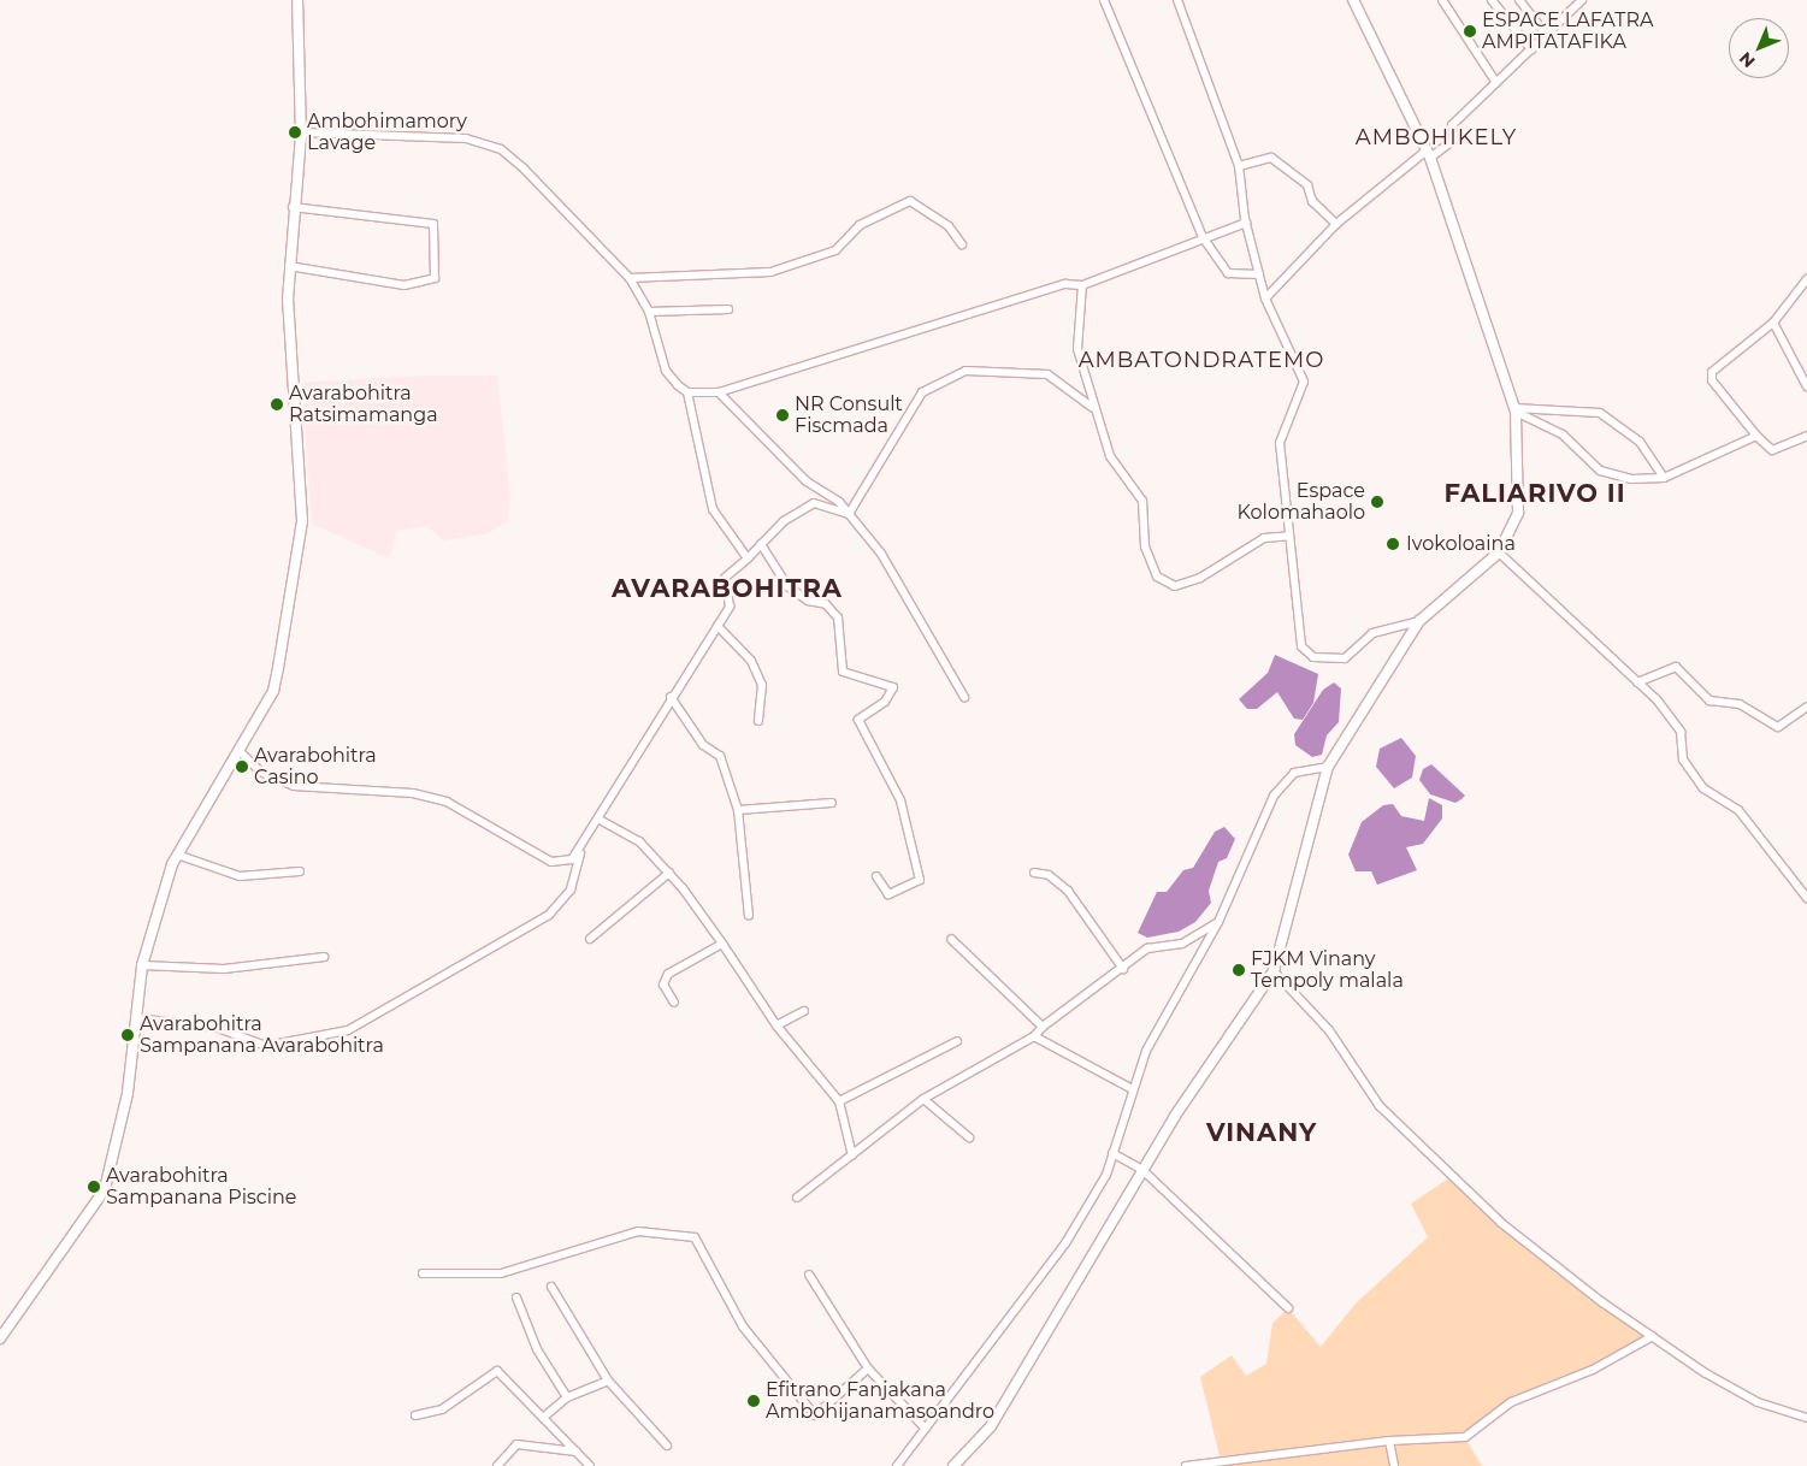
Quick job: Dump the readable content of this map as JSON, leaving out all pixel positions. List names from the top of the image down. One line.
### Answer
{"districts":["AMBOHIKELY","AMBATONDRATEMO","FALIARIVO II","AVARABOHITRA","VINANY"],"places":["ESPACE LAFATRA AMPITATAFIKA","Ambohimamory Lavage","Avarabohitra Ratsimamanga","NR Consult Fiscmada","Espace Kolomahaolo","Ivokoloaina","Avarabohitra Casino","FJKM Vinany Tempoly malala","Avarabohitra Sampanana Avarabohitra","Avarabohitra Sampanana Piscine","Efitrano Fanjakana Ambohijanamasoandro"],"north":"bottom left"}
